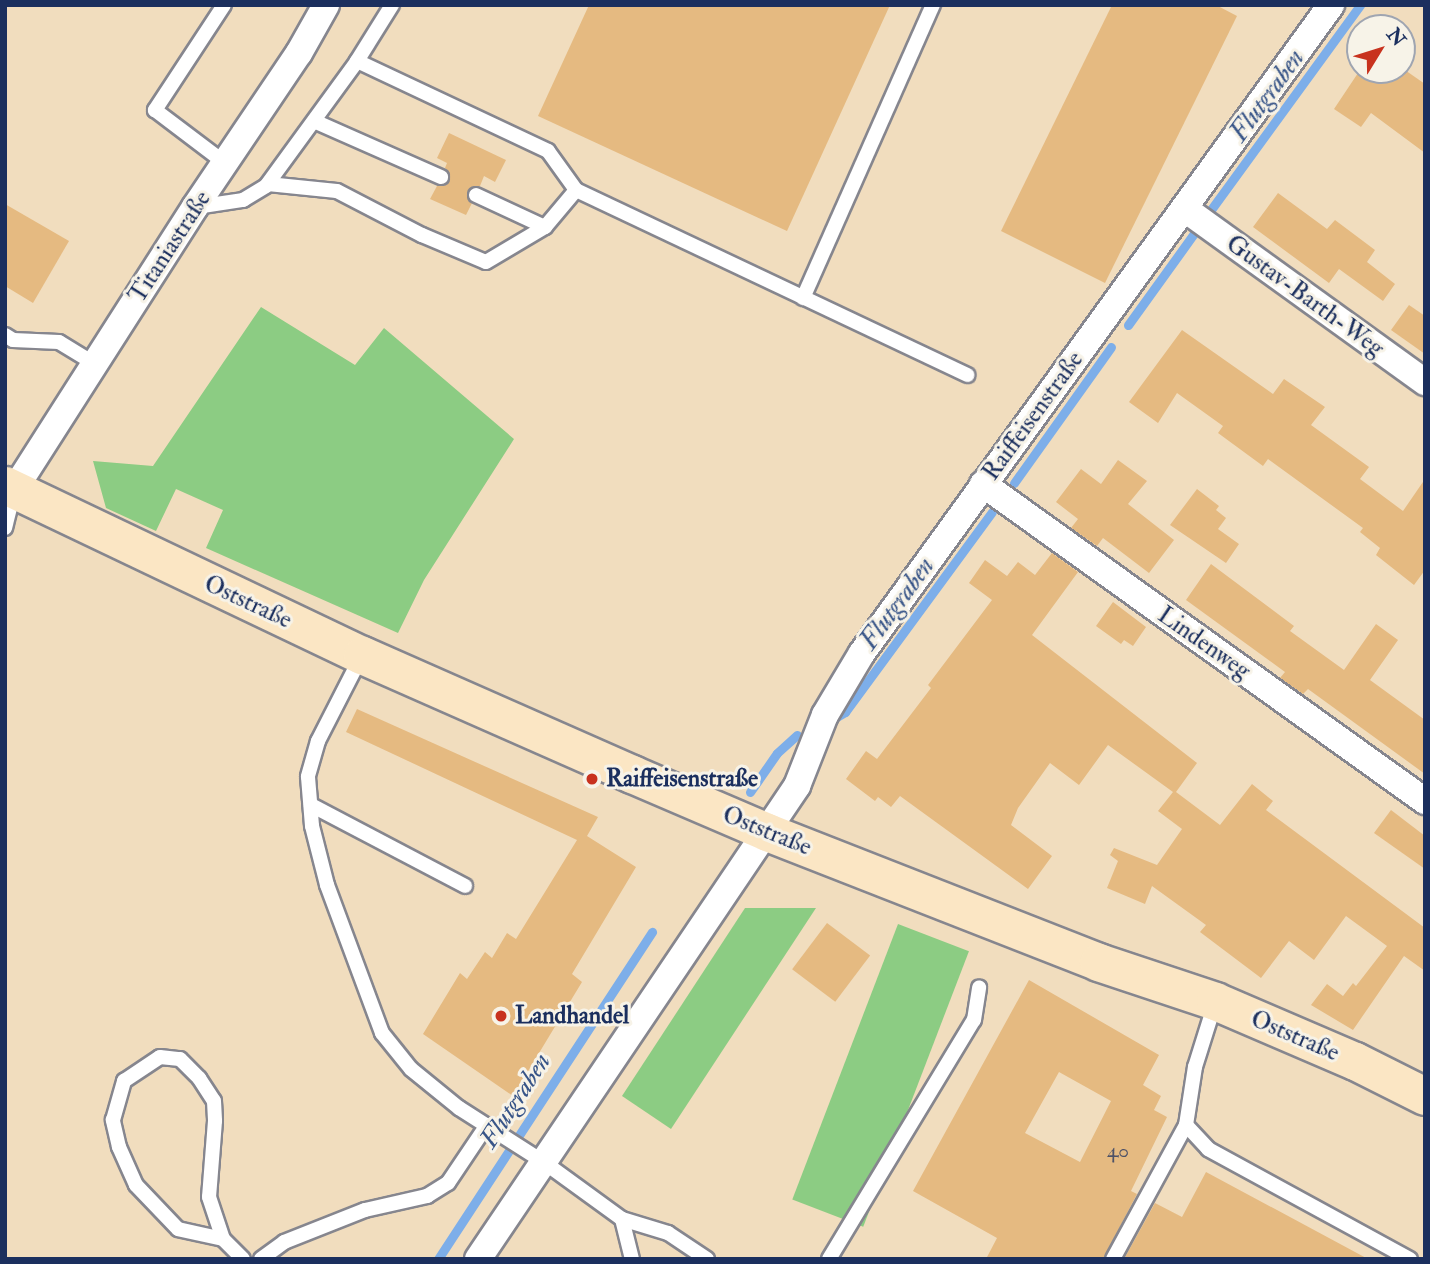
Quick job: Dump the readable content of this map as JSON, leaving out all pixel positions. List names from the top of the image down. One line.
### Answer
{"streets":{"street":["Titaniastraße","Gustav-Barth-Weg","Raiffeisenstraße","Oststraße","Lindenweg"]},"crossings":[["Titaniastraße","Oststraße"],["Gustav-Barth-Weg","Raiffeisenstraße"],["Raiffeisenstraße","Oststraße"],["Raiffeisenstraße","Lindenweg"]],"water":["Flutgraben"],"places":["Raiffeisenstraße","Landhandel"],"house_numbers":["40"],"north":"top right"}
